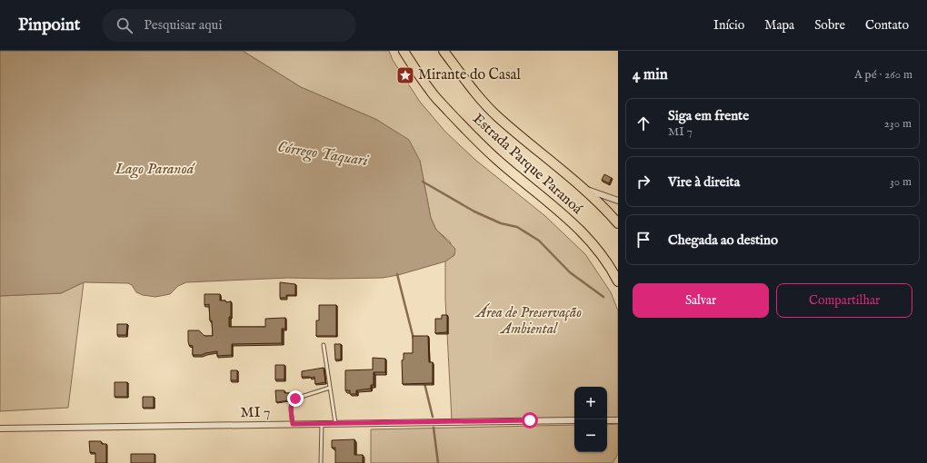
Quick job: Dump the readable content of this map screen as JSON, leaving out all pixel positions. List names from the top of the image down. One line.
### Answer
{"streets":{"main road":["Estrada Parque Paranoá"],"street":["MI 7"]},"water":["Córrego Taquari","Lago Paranoá"],"parks":["Área de Preservação Ambiental"],"places":{"place":["Mirante do Casal"]},"page":{"header":"Pinpoint","search":"Pesquisar aqui","nav":["Início","Mapa","Sobre","Contato"],"heading":["4 min","A pé · 260 m"],"list":[["Siga em frente","MI 7","230 m"],["Vire à direita","30 m"],"Chegada ao destino"],"buttons":["Salvar","Compartilhar"],"map_buttons":["+","−"]}}
